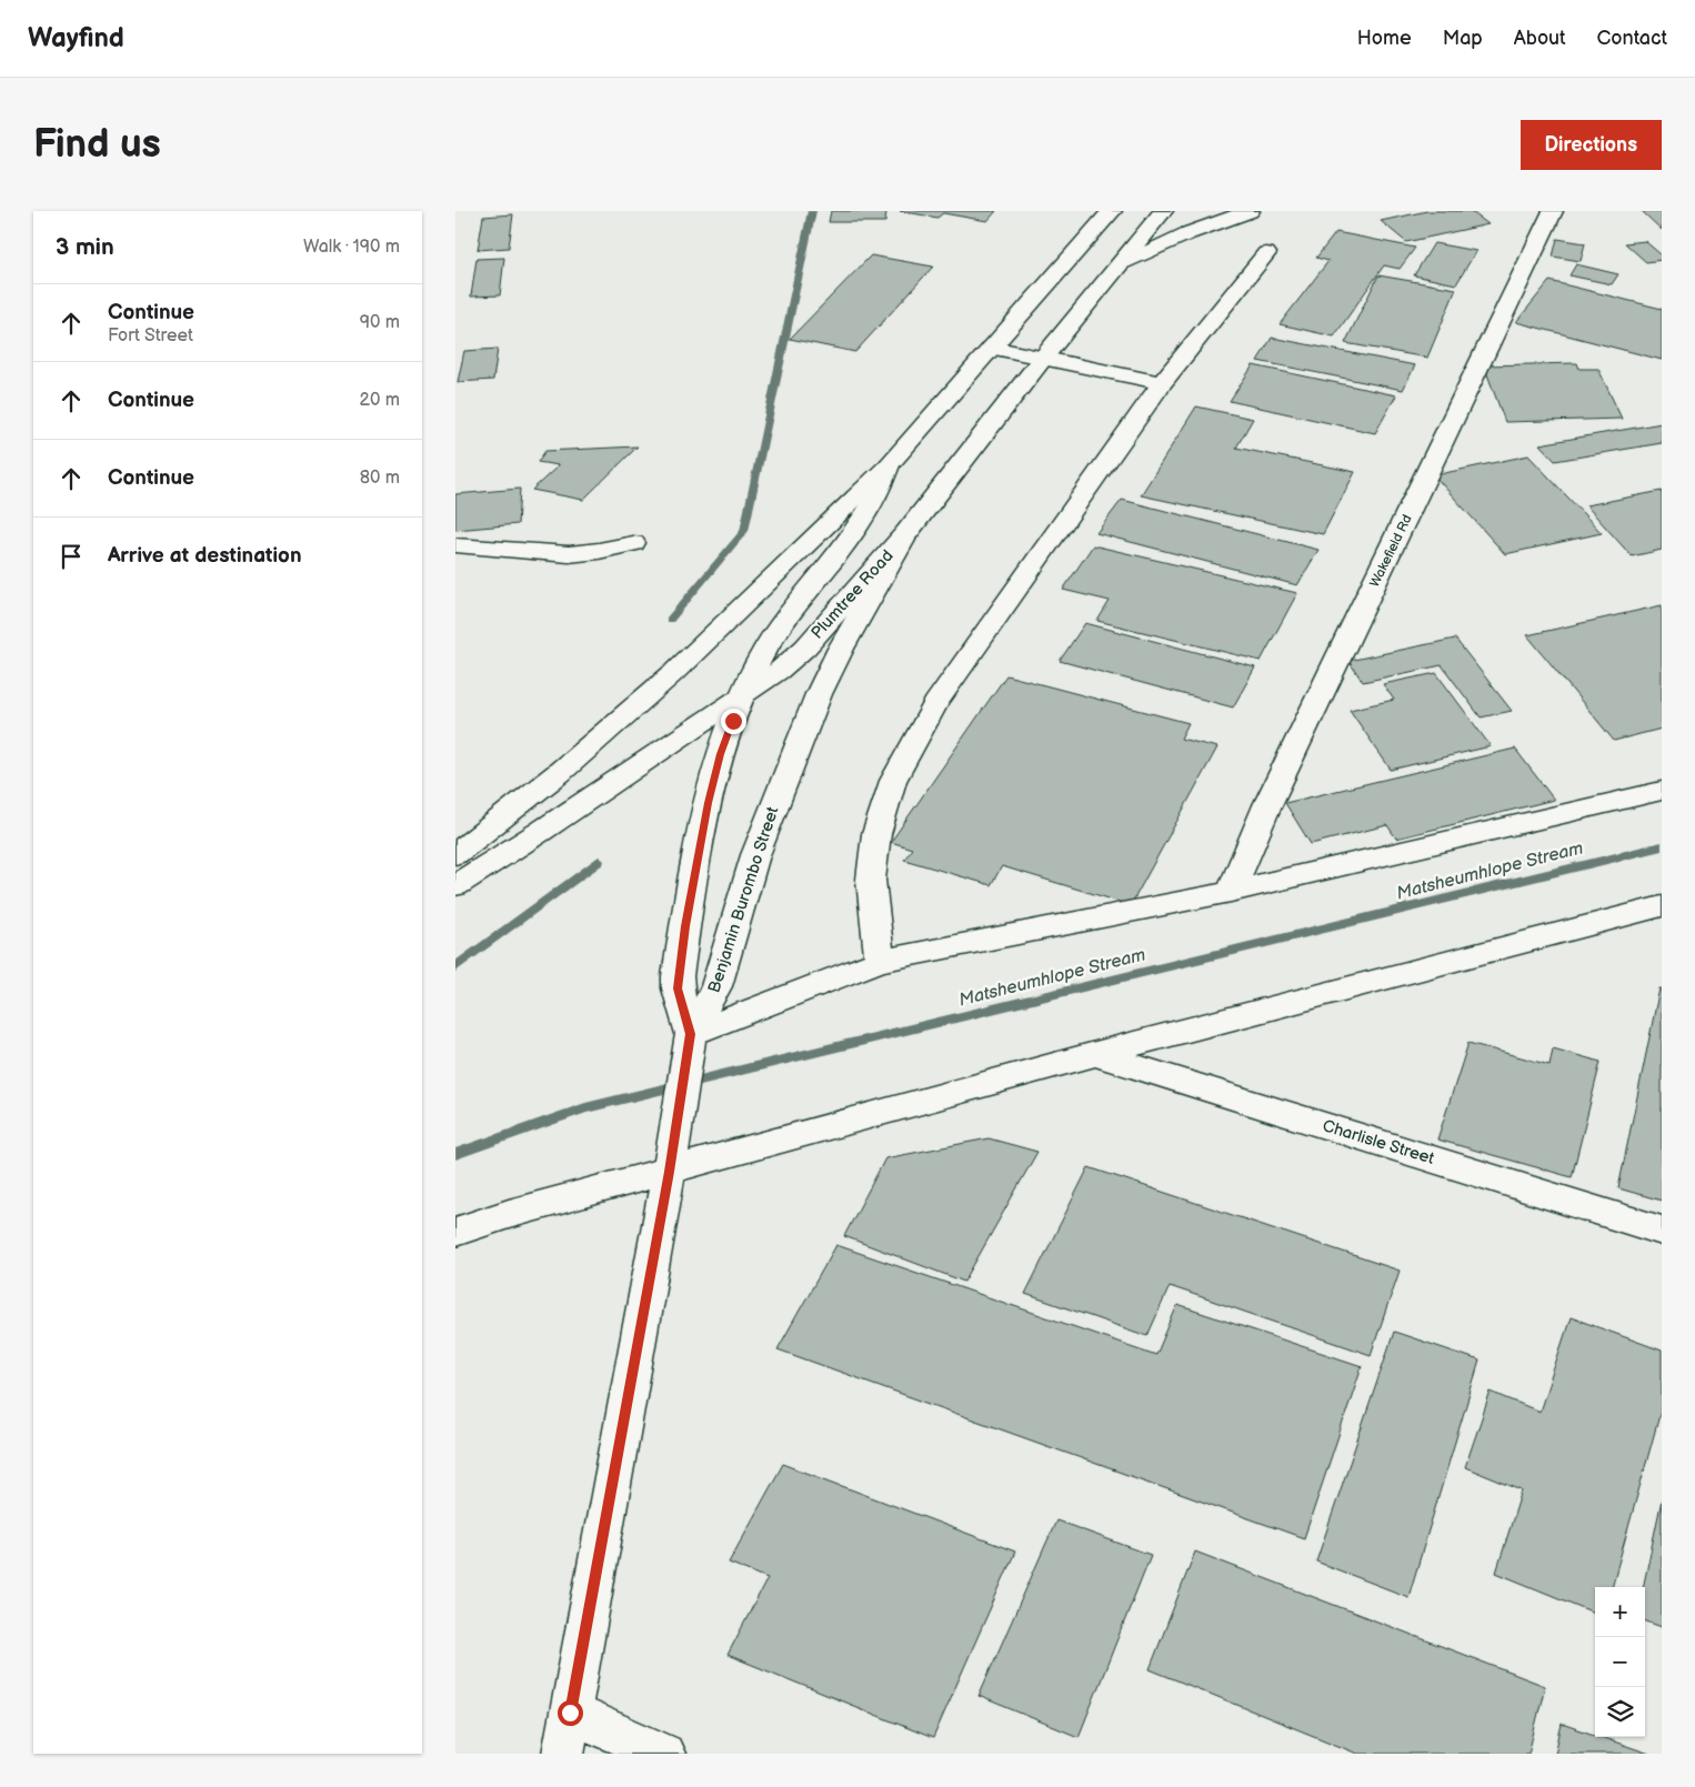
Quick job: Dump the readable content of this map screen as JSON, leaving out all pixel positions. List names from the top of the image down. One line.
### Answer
{"streets":{"main road":["Wakefield Rd","Plumtree Road","Benjamin Burombo Street","Charlisle Street"]},"crossings":[["Plumtree Road","Benjamin Burombo Street"]],"water":["Matsheumhlope Stream"],"page":{"header":"Wayfind","nav":["Home","Map","About","Contact"],"buttons":"Directions","title":"Find us","heading":["3 min","Walk · 190 m"],"list":[["Continue","Fort Street","90 m"],["Continue","20 m"],["Continue","80 m"],"Arrive at destination"],"map_buttons":["+","−"]}}
